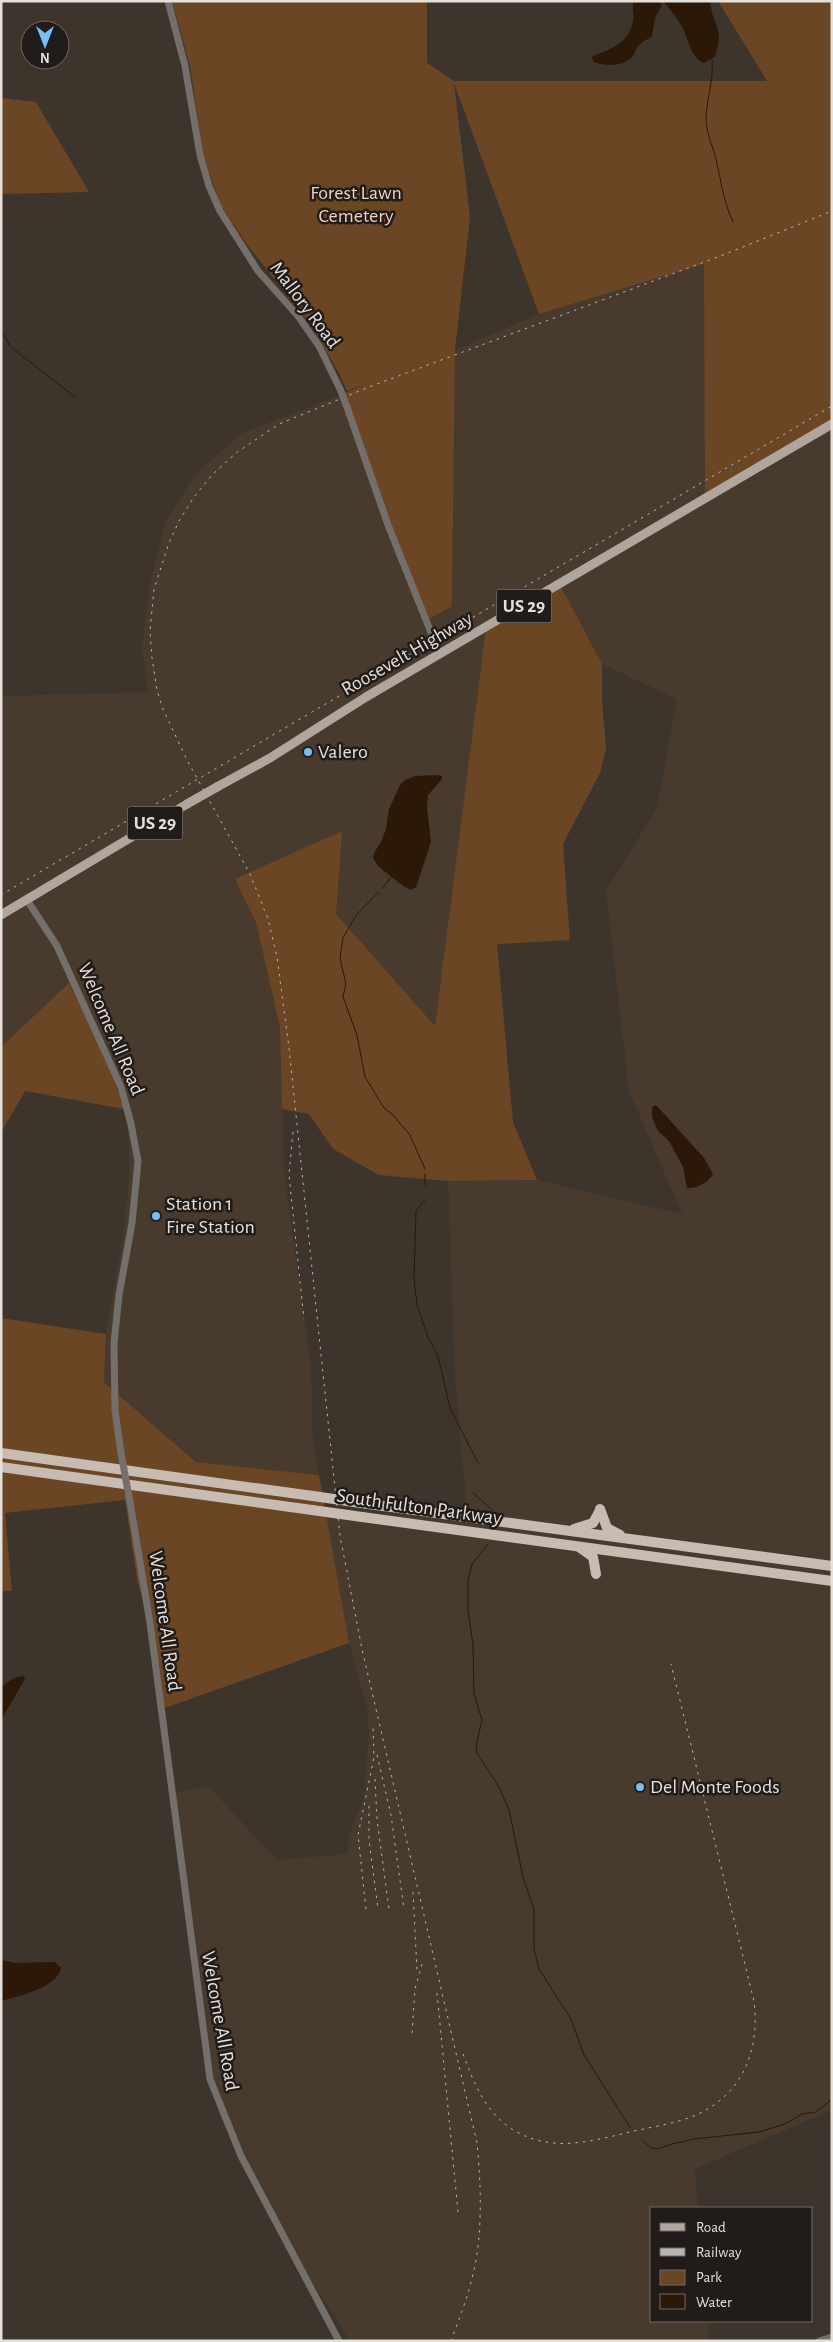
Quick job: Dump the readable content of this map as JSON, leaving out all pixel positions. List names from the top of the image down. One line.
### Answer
{"streets":{"highway":["South Fulton Parkway"],"main road":["US 29","Roosevelt Highway"],"street":["Mallory Road","Welcome All Road"]},"crossings":[["Mallory Road","Roosevelt Highway"],["Roosevelt Highway","Welcome All Road"]],"parks":["Forest Lawn Cemetery"],"places":["Valero","Station 1 Fire Station","Del Monte Foods"],"legend":["Road","Railway","Park","Water"],"north":"bottom"}
